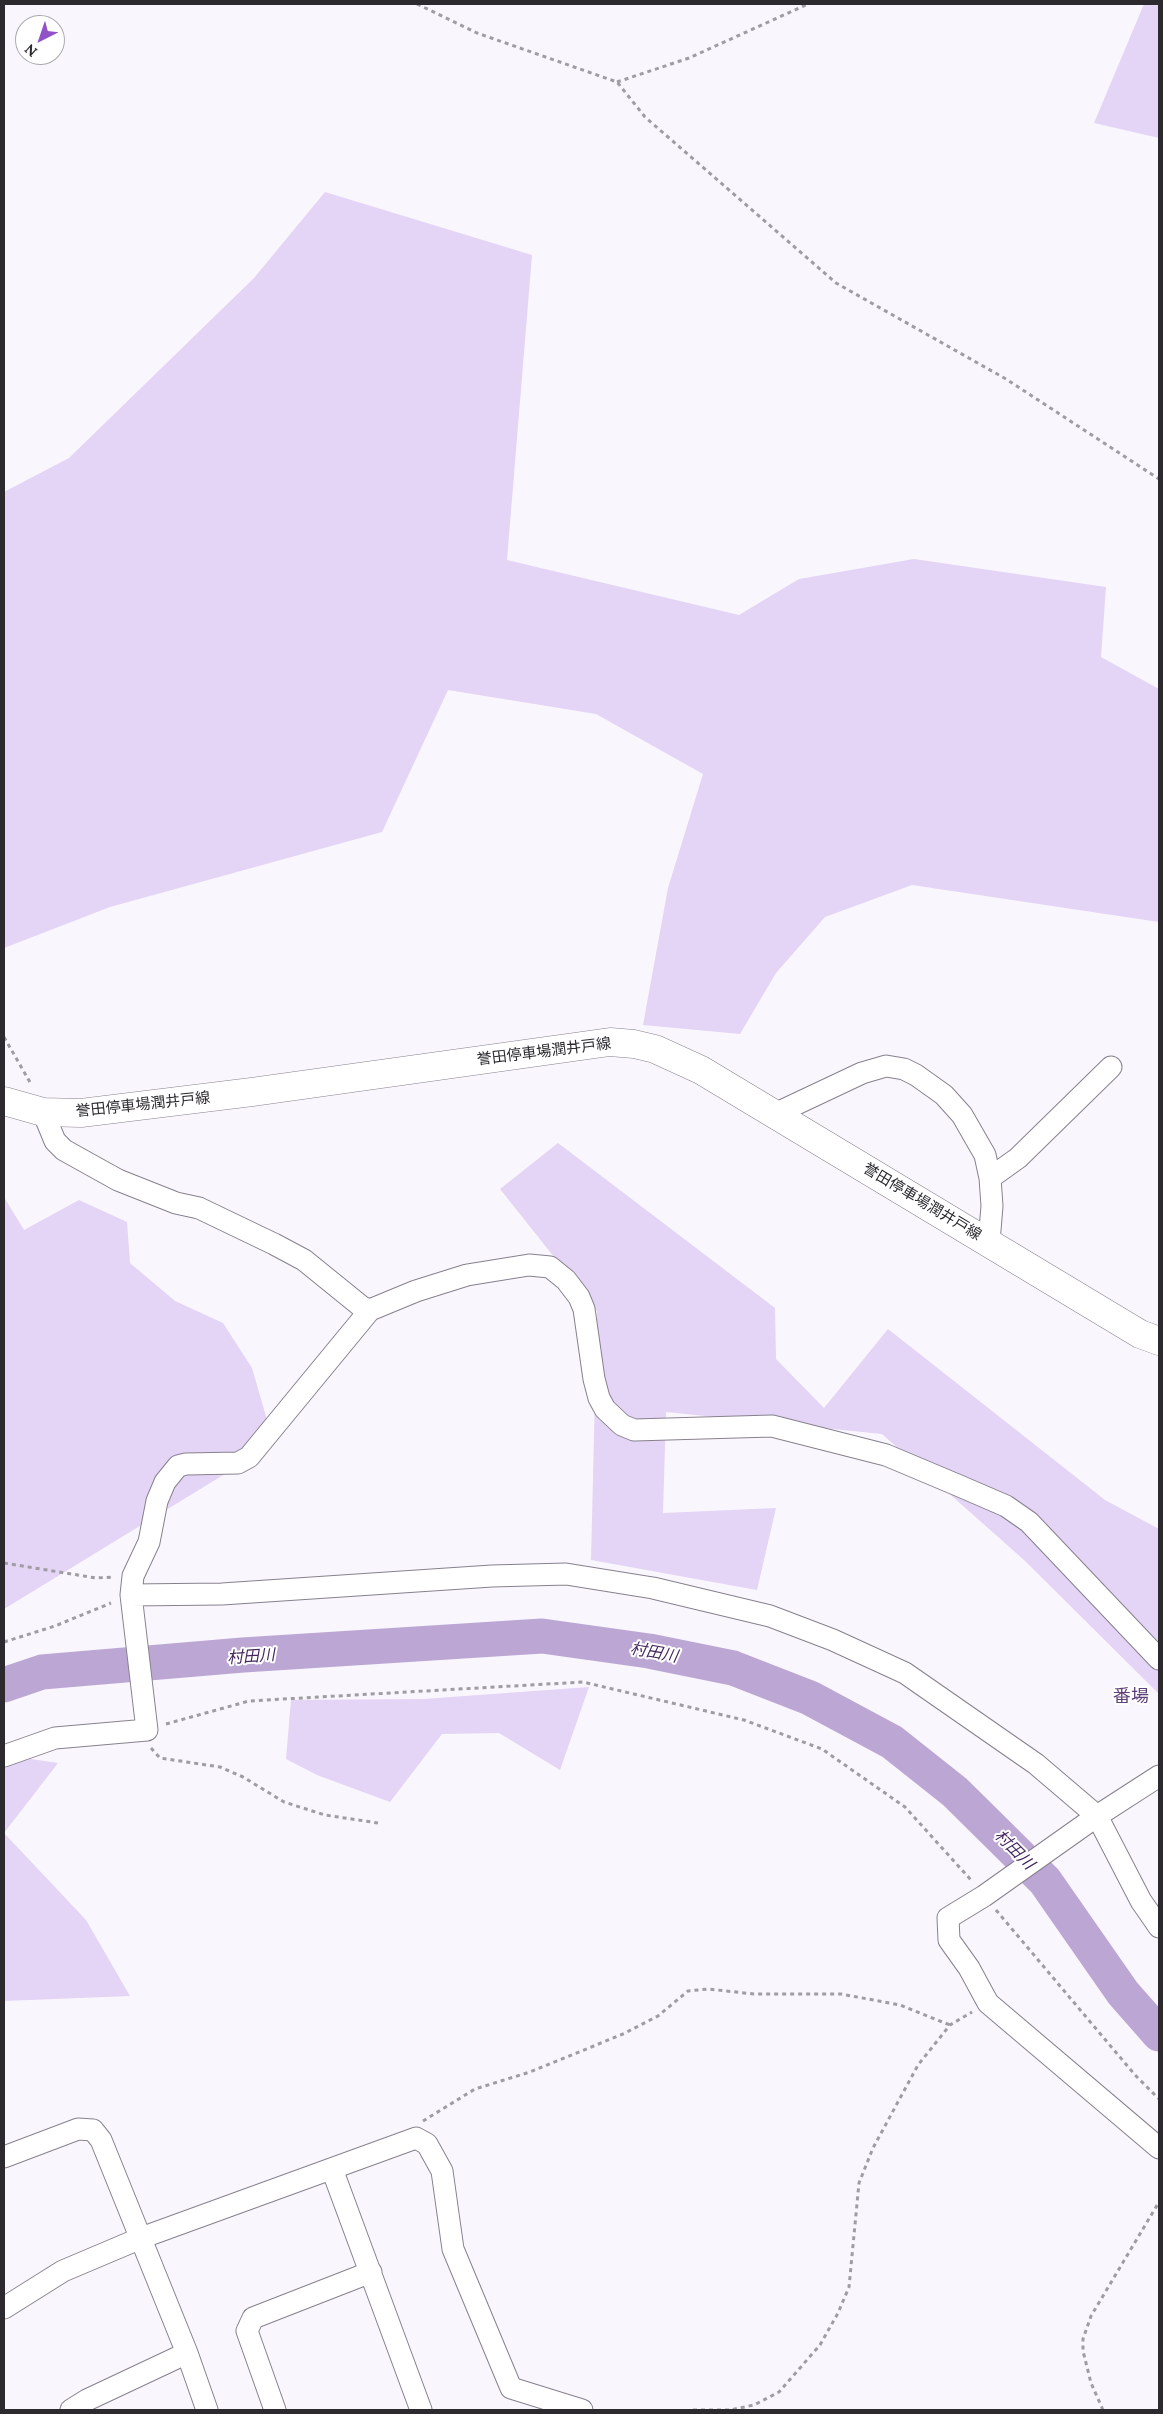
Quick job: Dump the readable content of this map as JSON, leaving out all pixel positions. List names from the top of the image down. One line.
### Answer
{"streets":{"main road":["誉田停車場潤井戸線"]},"districts":["番場"],"water":["村田川"],"north":"bottom left"}
